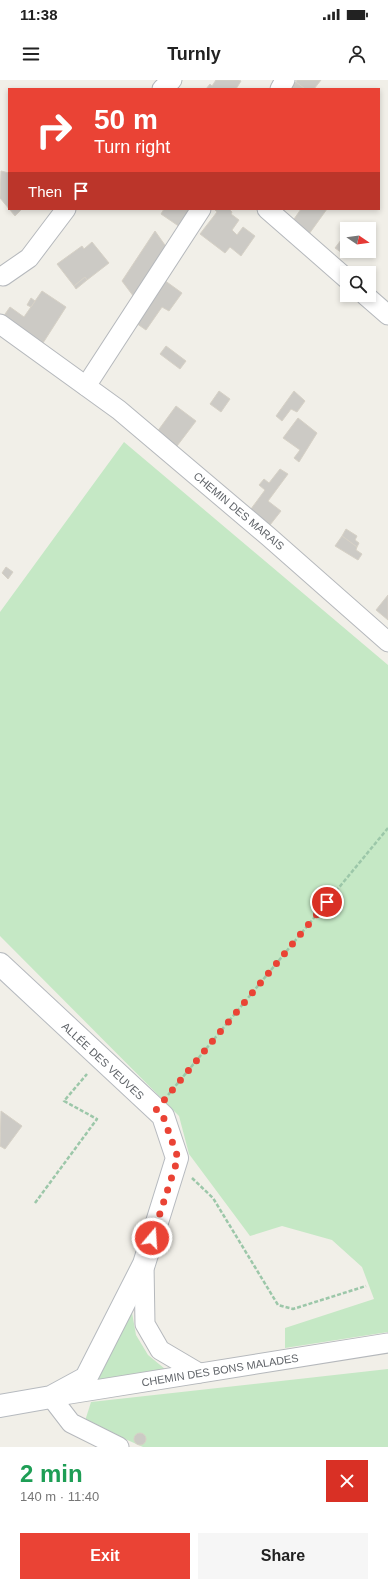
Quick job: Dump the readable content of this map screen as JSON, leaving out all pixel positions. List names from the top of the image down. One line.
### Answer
{"streets":{"street":["CHEMIN DES MARAIS","ALLÉE DES VEUVES","CHEMIN DES BONS MALADES"]},"crossings":[["ALLÉE DES VEUVES","CHEMIN DES BONS MALADES"]],"north":"right","page":{"status":"11:38","header":"Turnly","turn":["50 m","Turn right"],"then":"Then","heading":["2 min","140 m · 11:40"],"buttons":["Exit","Share"]}}
